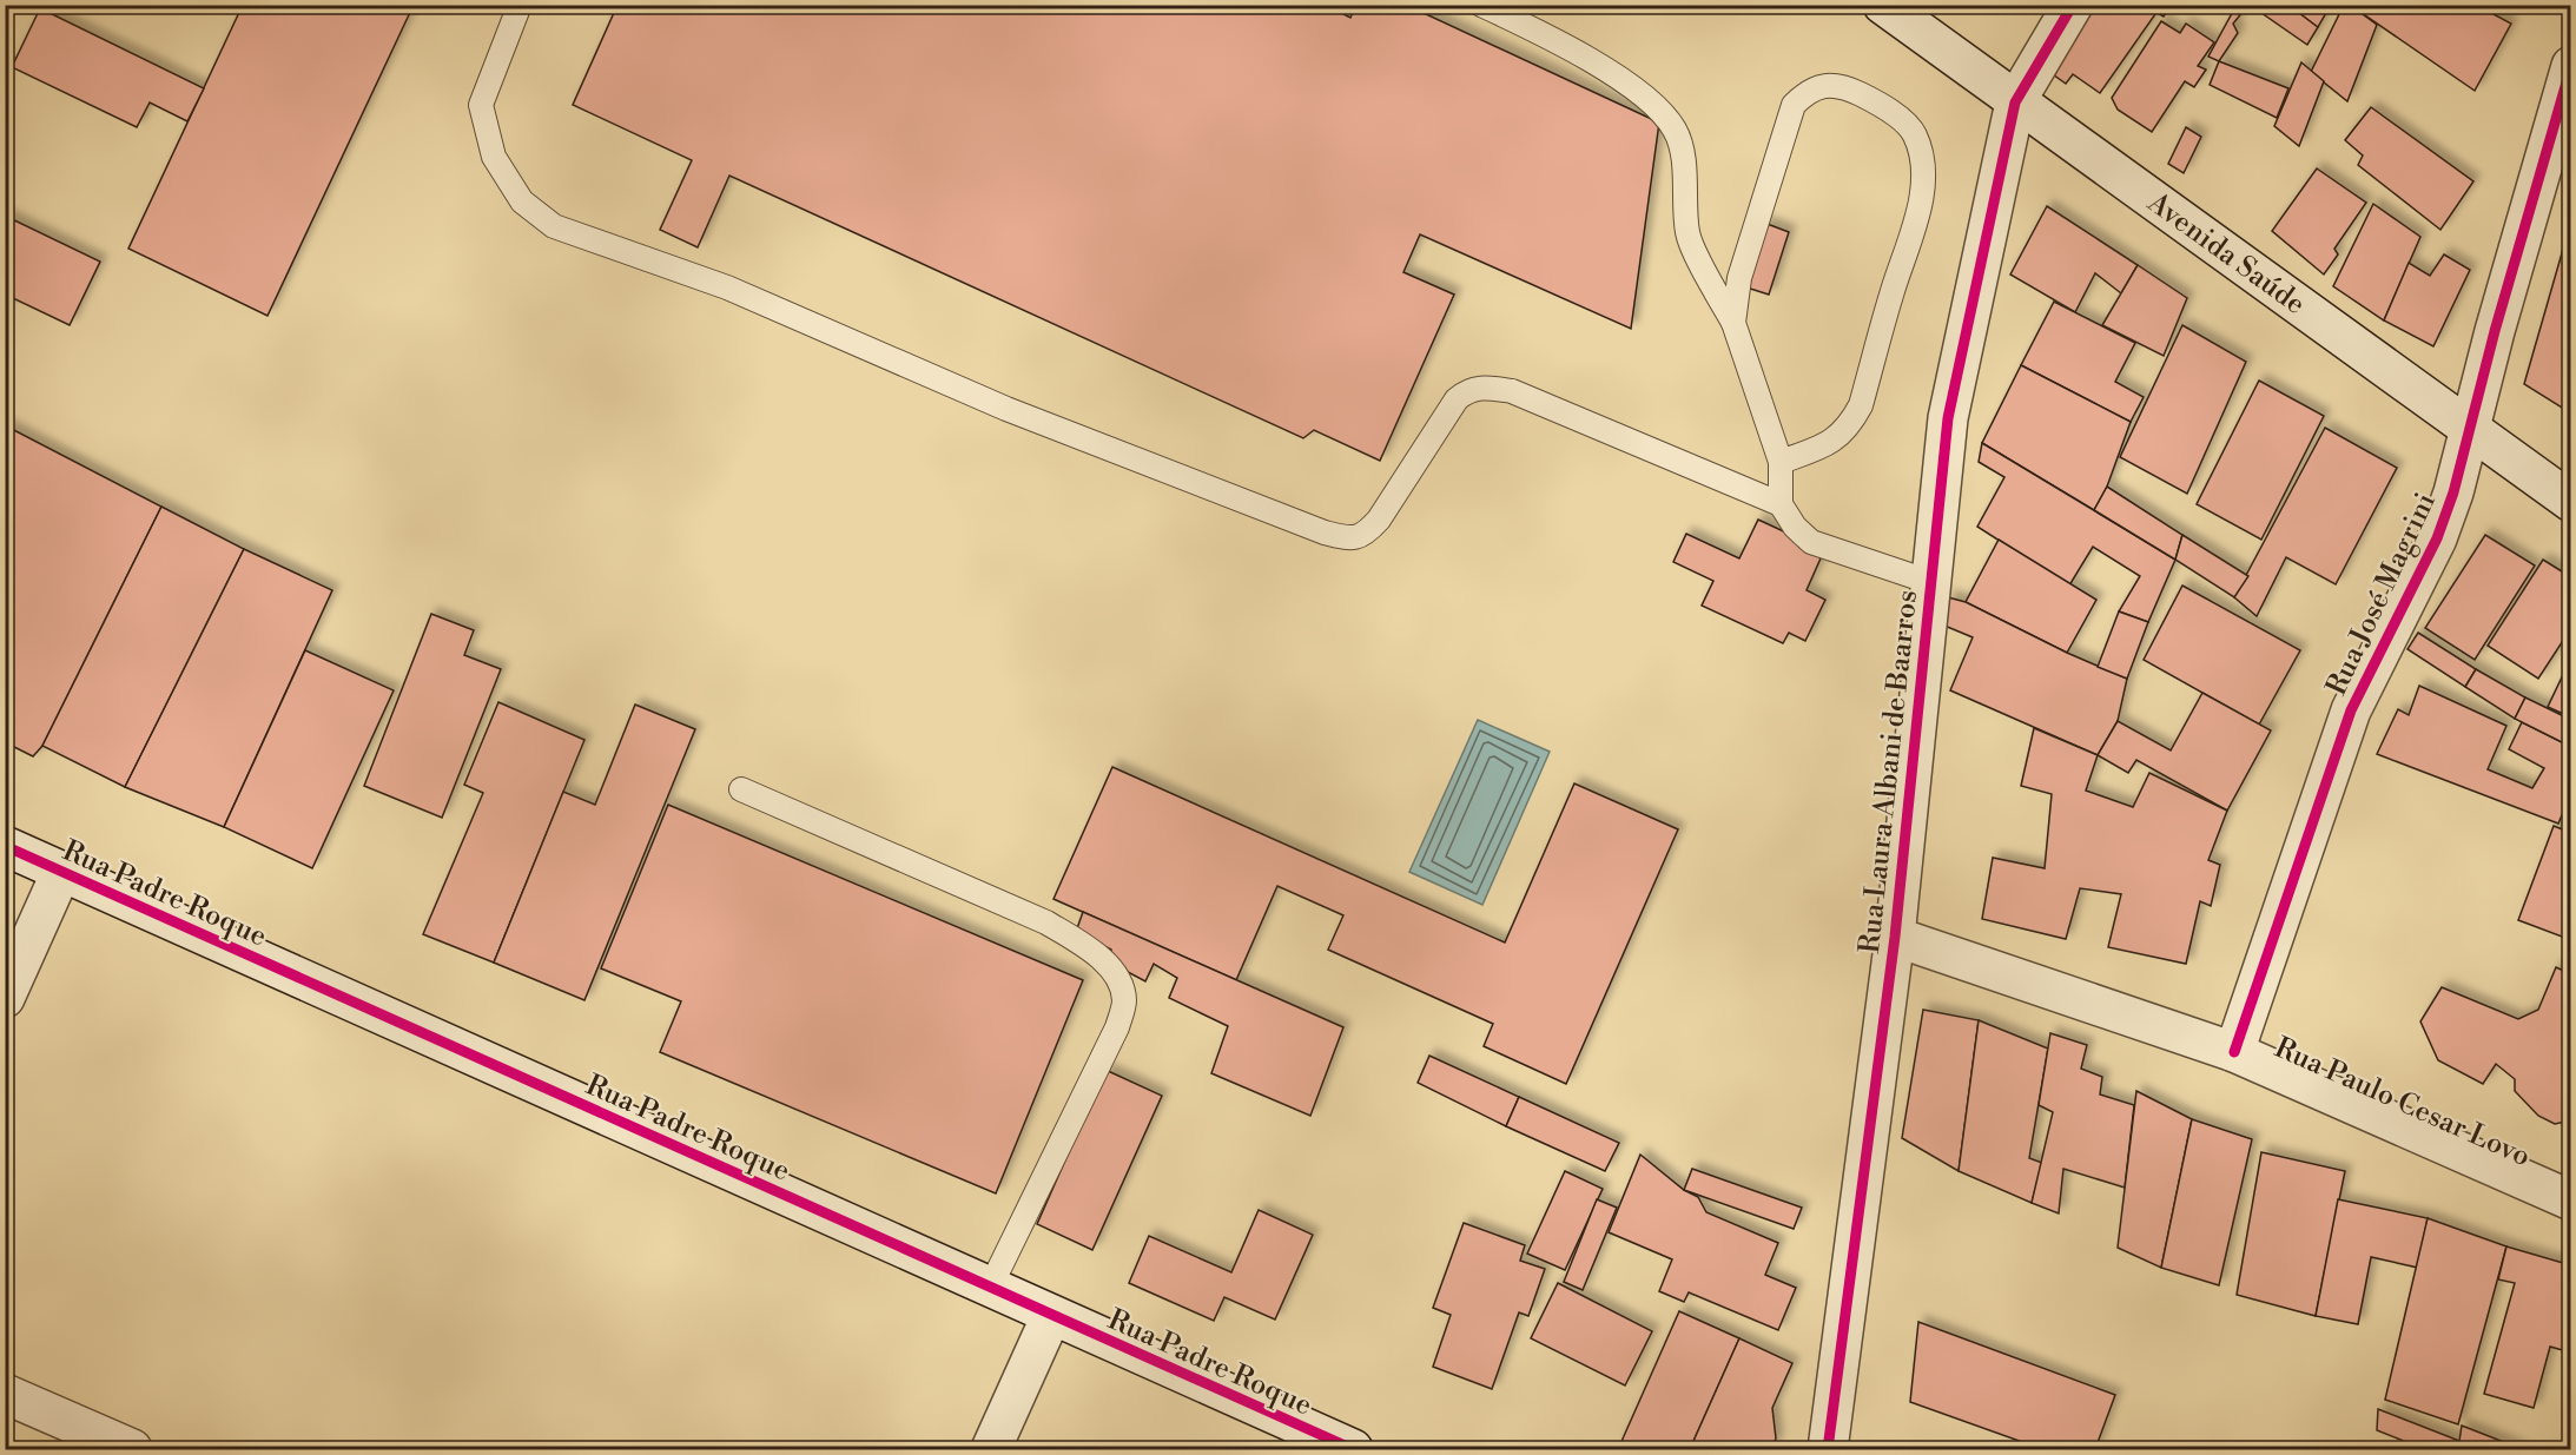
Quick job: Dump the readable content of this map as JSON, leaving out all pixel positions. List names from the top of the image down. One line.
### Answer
{"streets":{"street":["Avenida Saúde","Rua José Magrini","Rua Laura Albani de Baarros","Rua Padre Roque","Rua Paulo Cesar Lovo"]},"crossings":[["Avenida Saúde","Rua José Magrini"],["Avenida Saúde","Rua Laura Albani de Baarros"],["Rua José Magrini","Rua Paulo Cesar Lovo"],["Rua Laura Albani de Baarros","Rua Paulo Cesar Lovo"]]}
